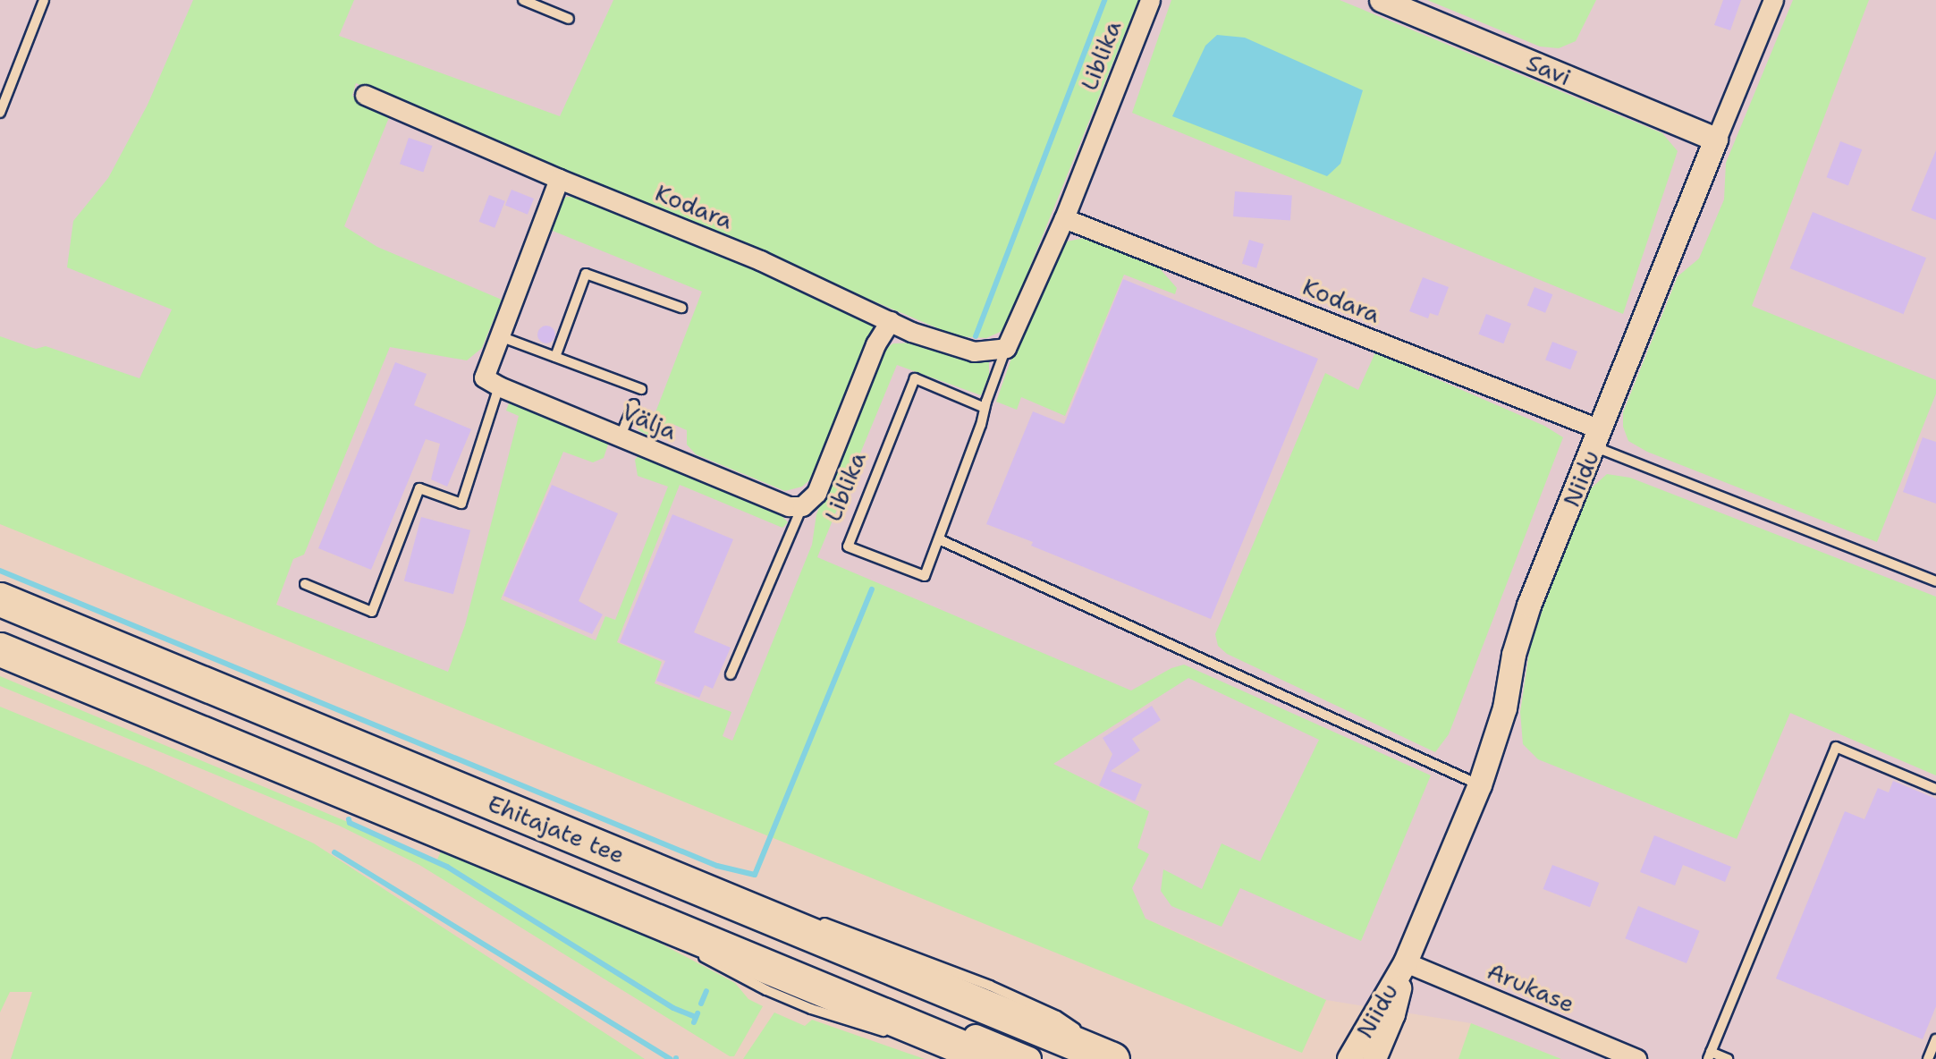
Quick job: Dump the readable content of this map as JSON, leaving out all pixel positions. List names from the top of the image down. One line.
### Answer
{"streets":{"highway":["Ehitajate tee"],"street":["Liblika","Savi","Kodara","Välja","Niidu","Arukase"]},"crossings":[["Liblika","Kodara"],["Savi","Niidu"],["Kodara","Niidu"],["Niidu","Arukase"]]}
